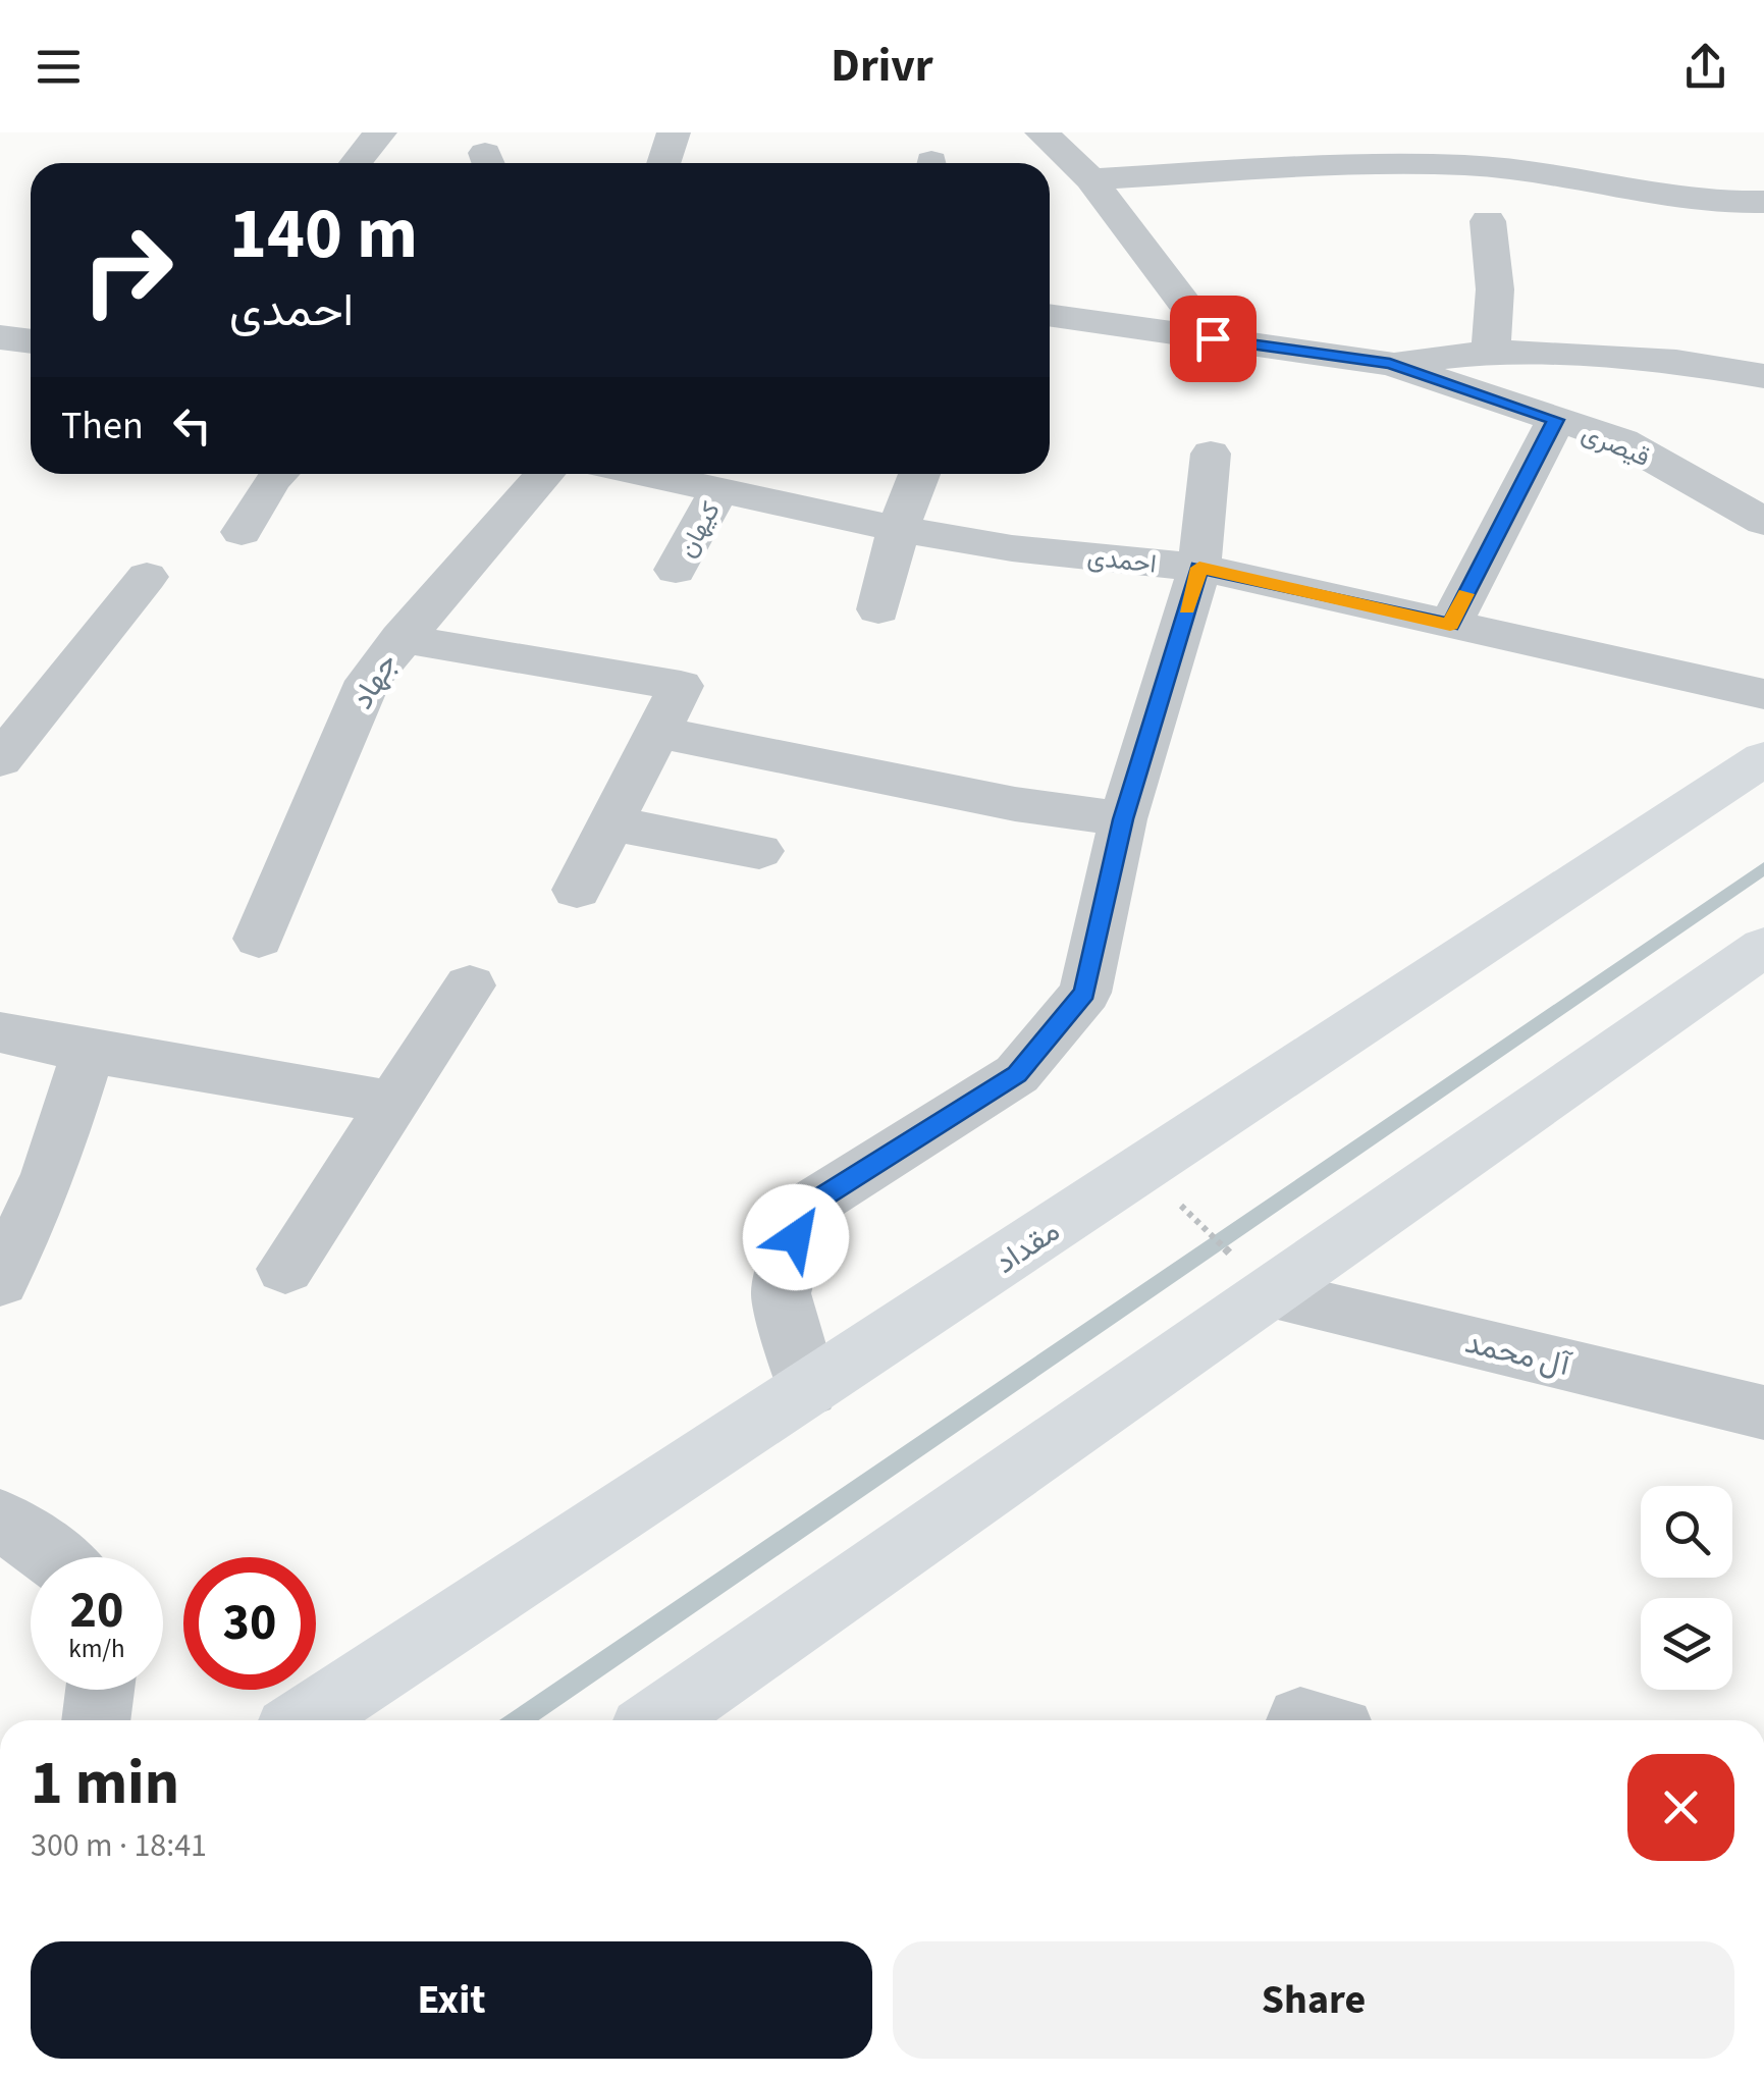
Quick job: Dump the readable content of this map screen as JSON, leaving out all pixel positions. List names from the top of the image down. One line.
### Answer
{"streets":{"main road":["مقداد"],"street":["قیصری","کیهان","احمدی","جهاد","آل محمد"]},"crossings":[["کیهان","احمدی"]],"page":{"header":"Drivr","turn":["140 m","احمدی"],"then":"Then","speed":"20 km/h","limit":"30","heading":["1 min","300 m · 18:41"],"buttons":["Exit","Share"]}}
